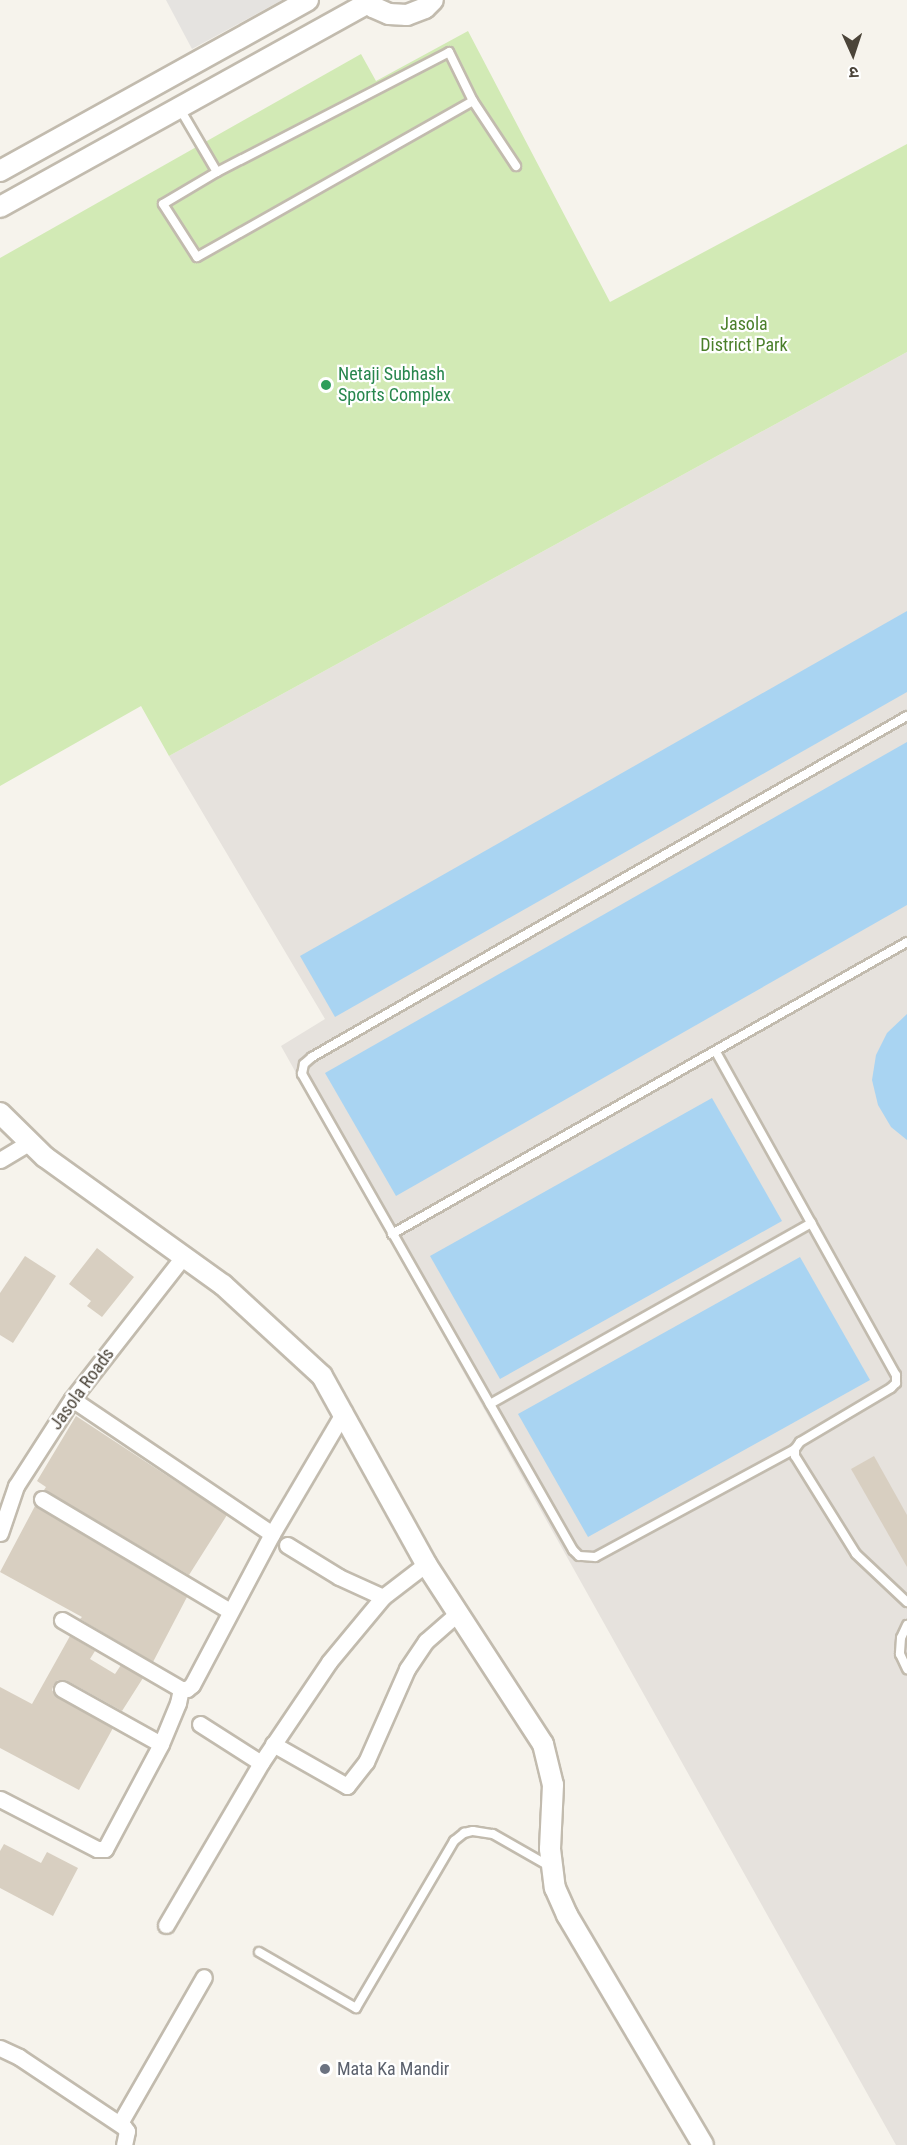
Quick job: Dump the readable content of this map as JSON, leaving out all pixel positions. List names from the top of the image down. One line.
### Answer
{"streets":{"street":["Jasola Roads"]},"parks":["Jasola District Park"],"places":["Netaji Subhash Sports Complex","Mata Ka Mandir"],"north":"bottom"}
